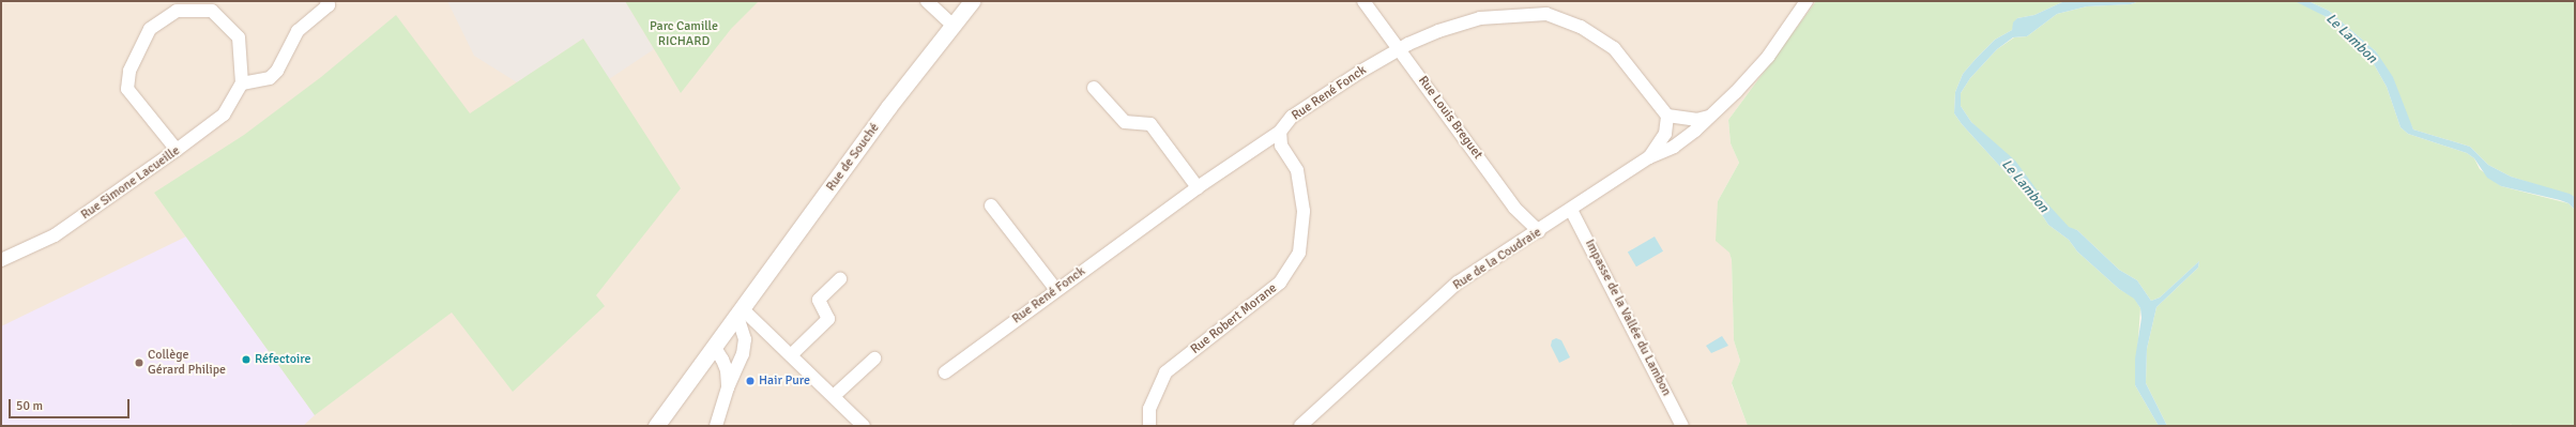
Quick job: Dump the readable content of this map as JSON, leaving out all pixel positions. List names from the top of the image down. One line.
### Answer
{"streets":{"street":["Rue René Fonck","Rue Louis Breguet","Rue de Souché","Rue Simone Lacueille","Rue de la Coudraie","Impasse de la Vallée du Lambon","Rue Robert Morane"]},"crossings":[["Rue René Fonck","Rue Louis Breguet"],["Rue René Fonck","Rue de la Coudraie"],["Rue René Fonck","Rue Robert Morane"],["Rue Louis Breguet","Rue de la Coudraie"],["Rue de la Coudraie","Impasse de la Vallée du Lambon"]],"water":["Le Lambon"],"parks":["Parc Camille RICHARD"],"places":["Réfectoire","Collège Gérard Philipe","Hair Pure"],"scale_bar":"50 m"}
